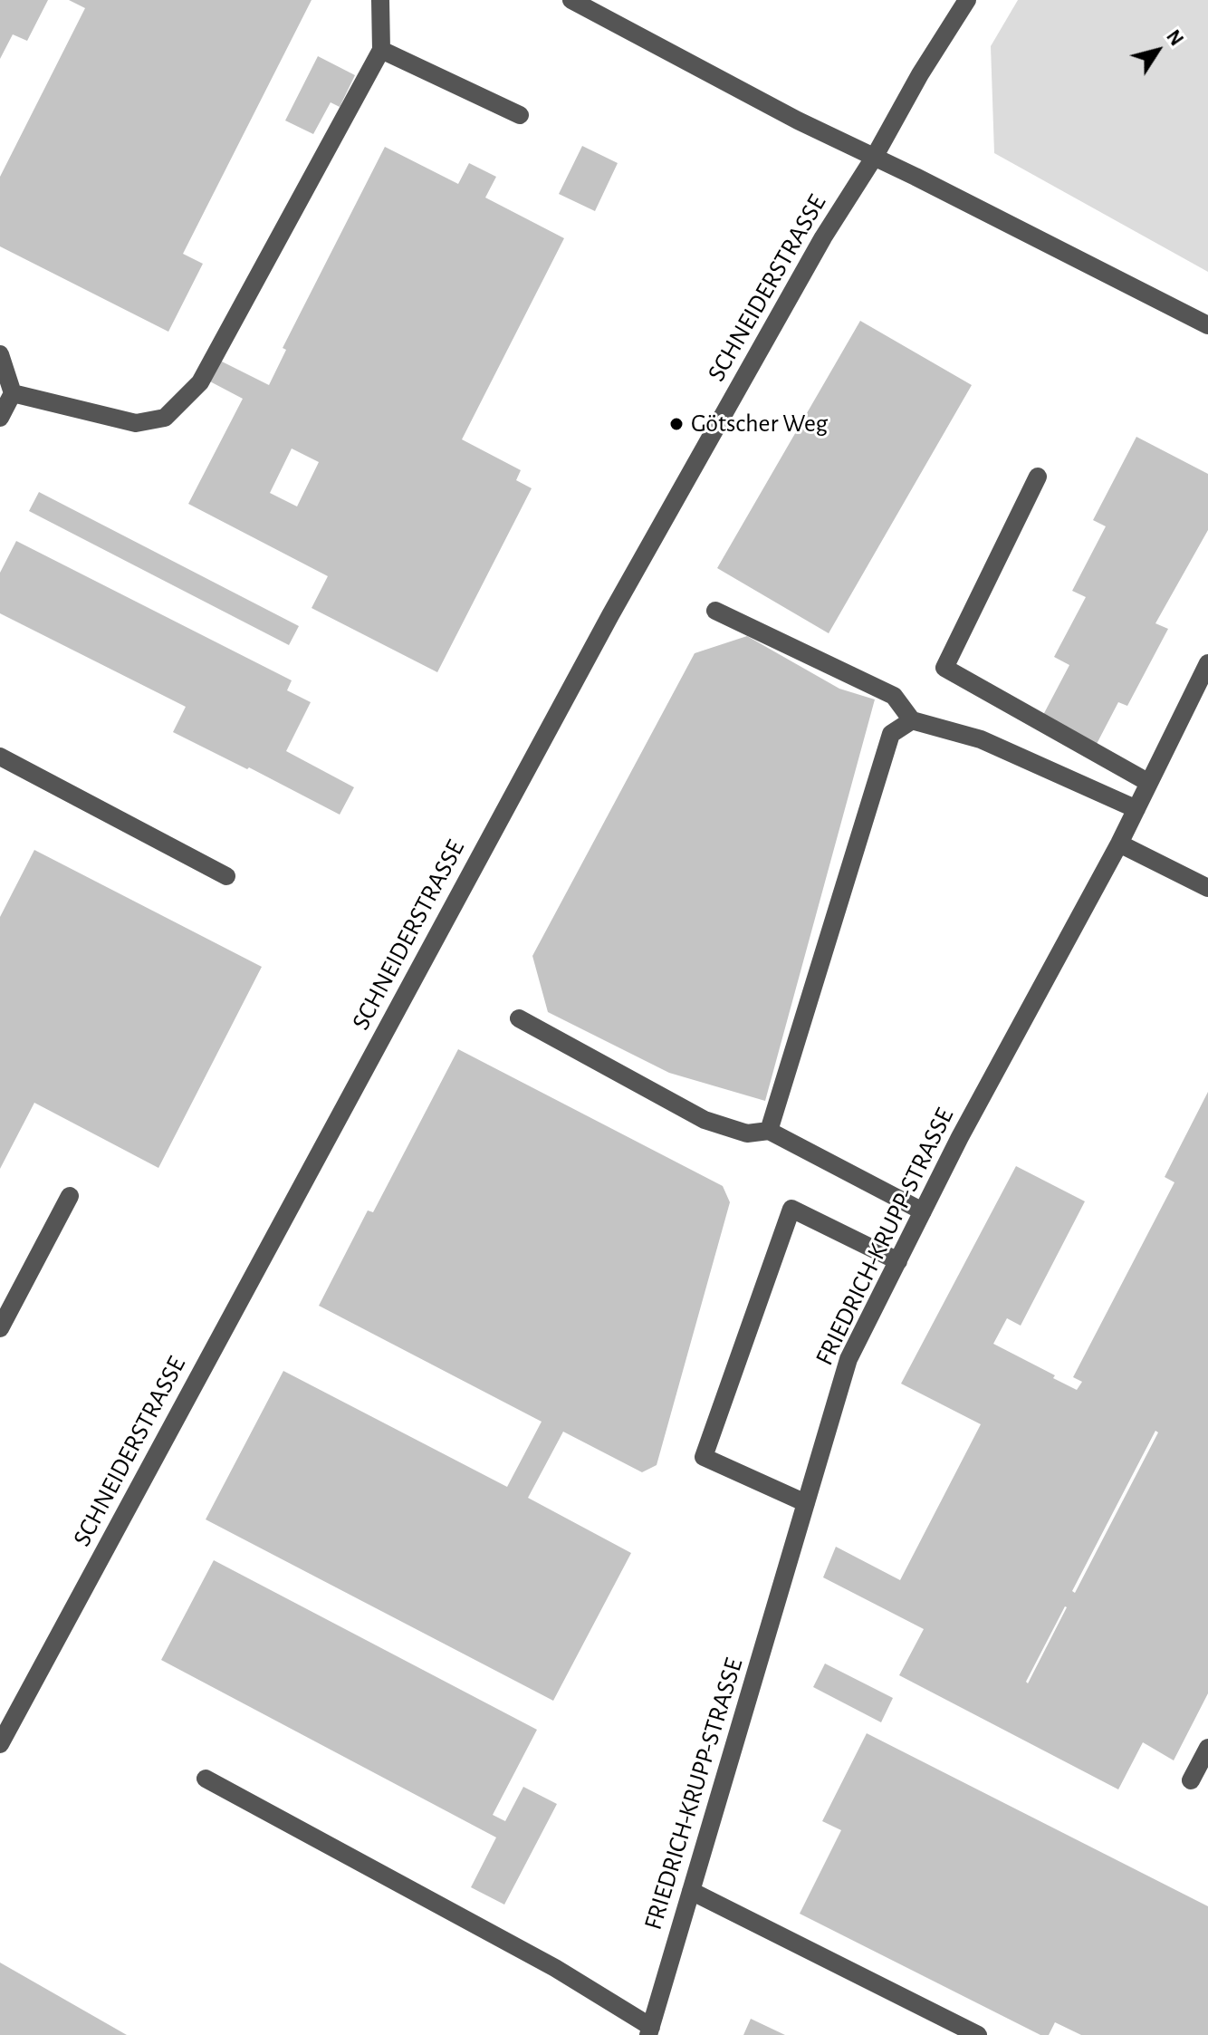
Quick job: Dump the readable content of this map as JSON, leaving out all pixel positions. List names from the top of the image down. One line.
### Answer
{"streets":{"street":["SCHNEIDERSTRASSE","FRIEDRICH-KRUPP-STRASSE"]},"places":["Götscher Weg"],"north":"top right"}
